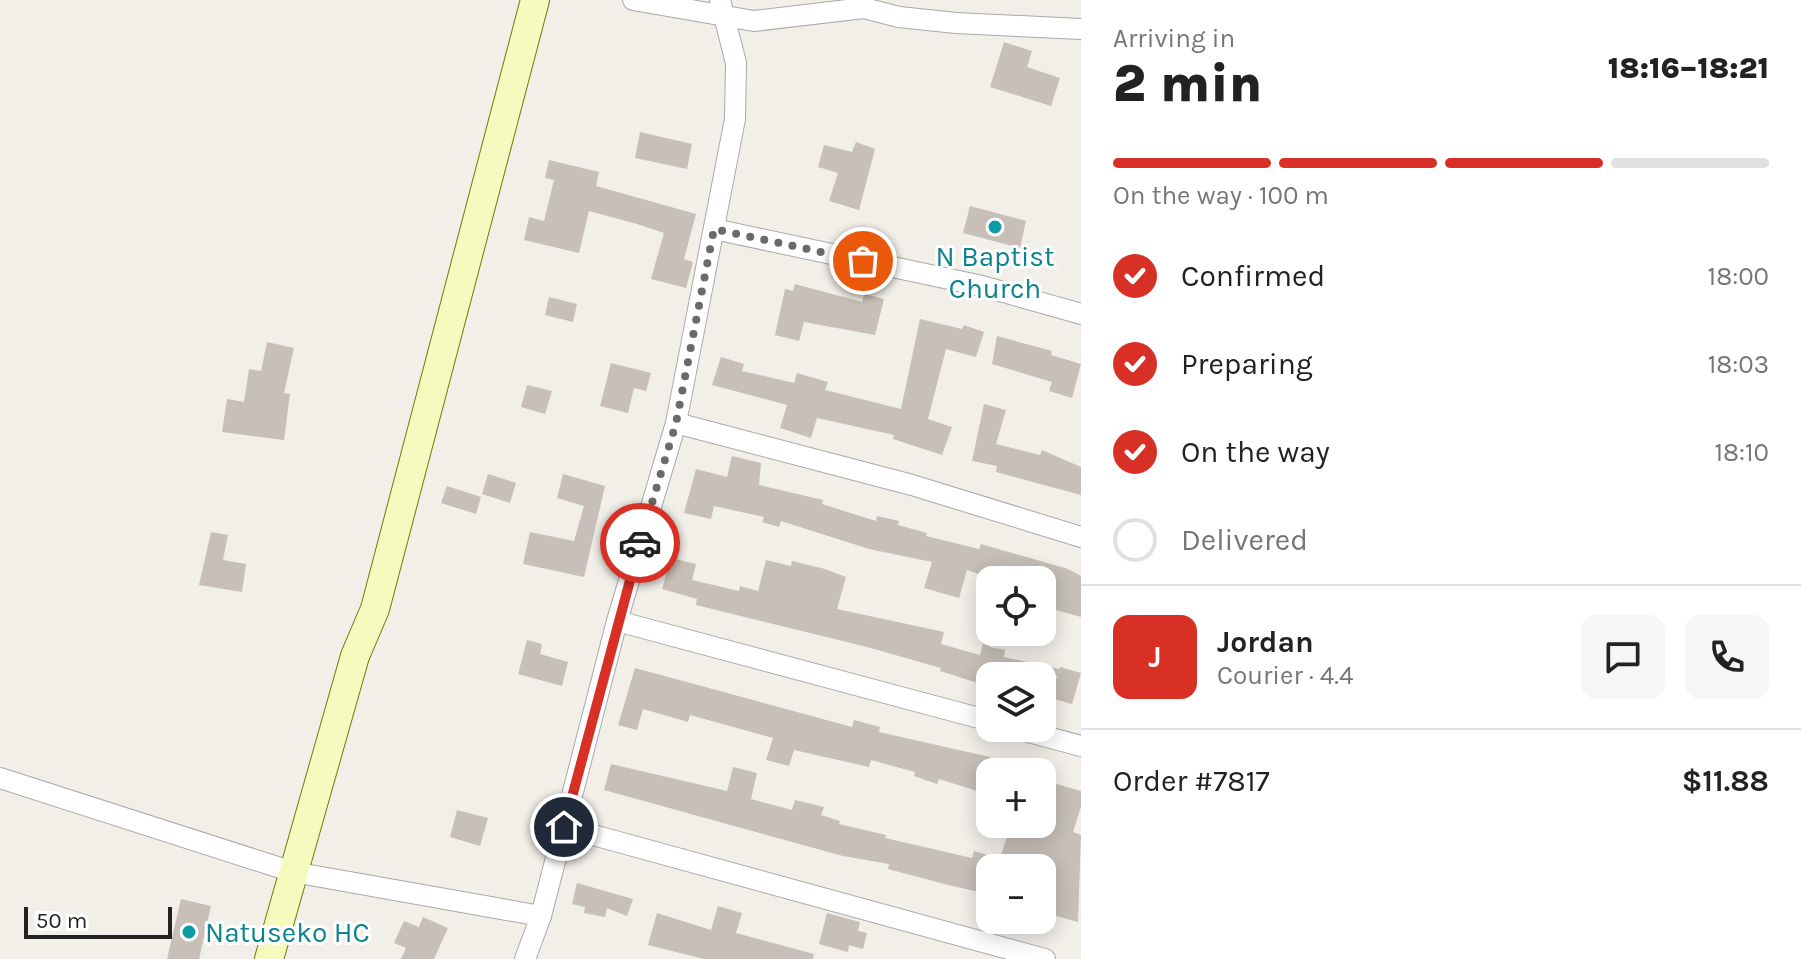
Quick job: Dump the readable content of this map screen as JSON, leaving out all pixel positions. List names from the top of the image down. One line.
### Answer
{"places":["N Baptist Church","Natuseko HC"],"scale_bar":"50 m","page":{"heading":["2 min","Arriving in","18:16–18:21"],"panel":["Jordan","Courier · 4.4","Order #7817","$11.88"],"bar":"On the way · 100 m","list":[["Confirmed","18:00"],["Preparing","18:03"],["On the way","18:10"],"Delivered"],"map_buttons":["+","−"],"round":"J","scale":"50 m"}}
